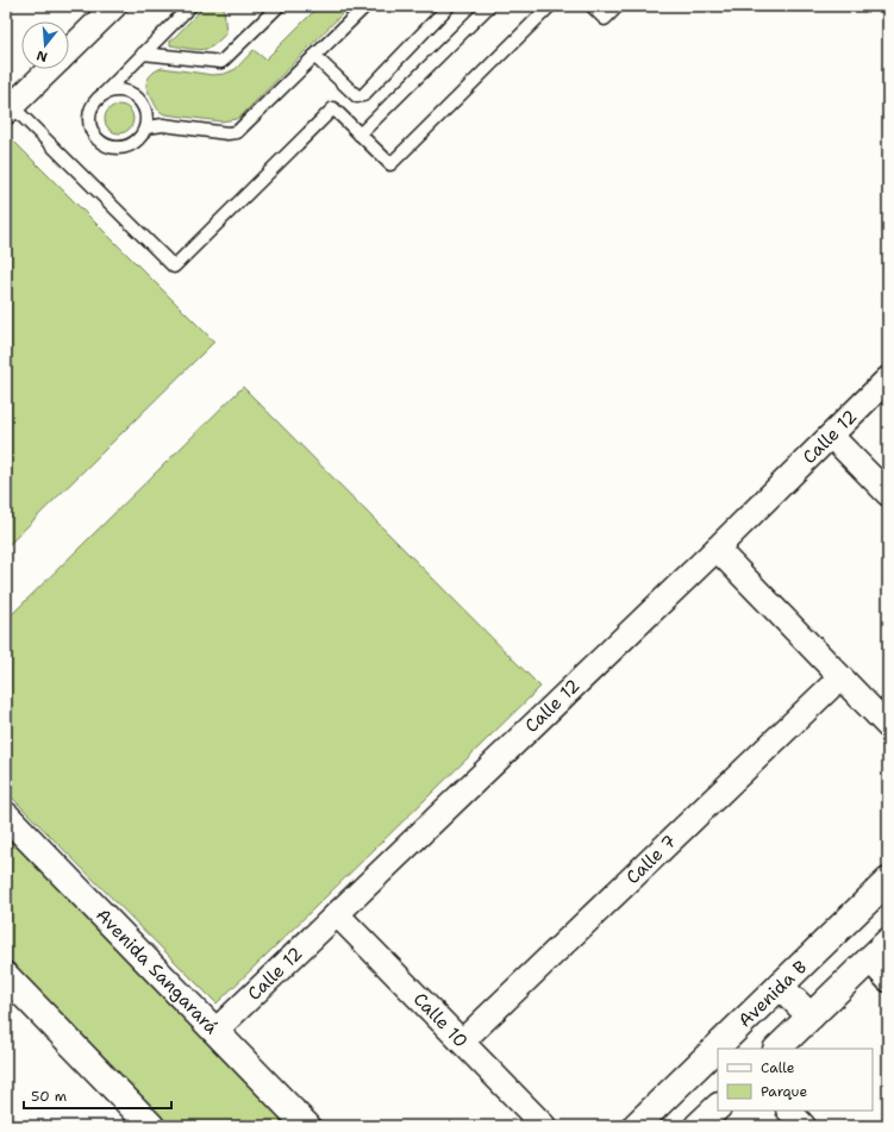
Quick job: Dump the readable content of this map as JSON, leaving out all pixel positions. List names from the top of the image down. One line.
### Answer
{"streets":{"street":["Calle 12","Calle 7","Avenida Sangarará","Avenida B","Calle 10"]},"crossings":[["Calle 12","Avenida Sangarará"],["Calle 12","Calle 10"],["Calle 7","Calle 10"]],"legend":["Calle","Parque"],"scale_bar":"50 m","north":"bottom"}
